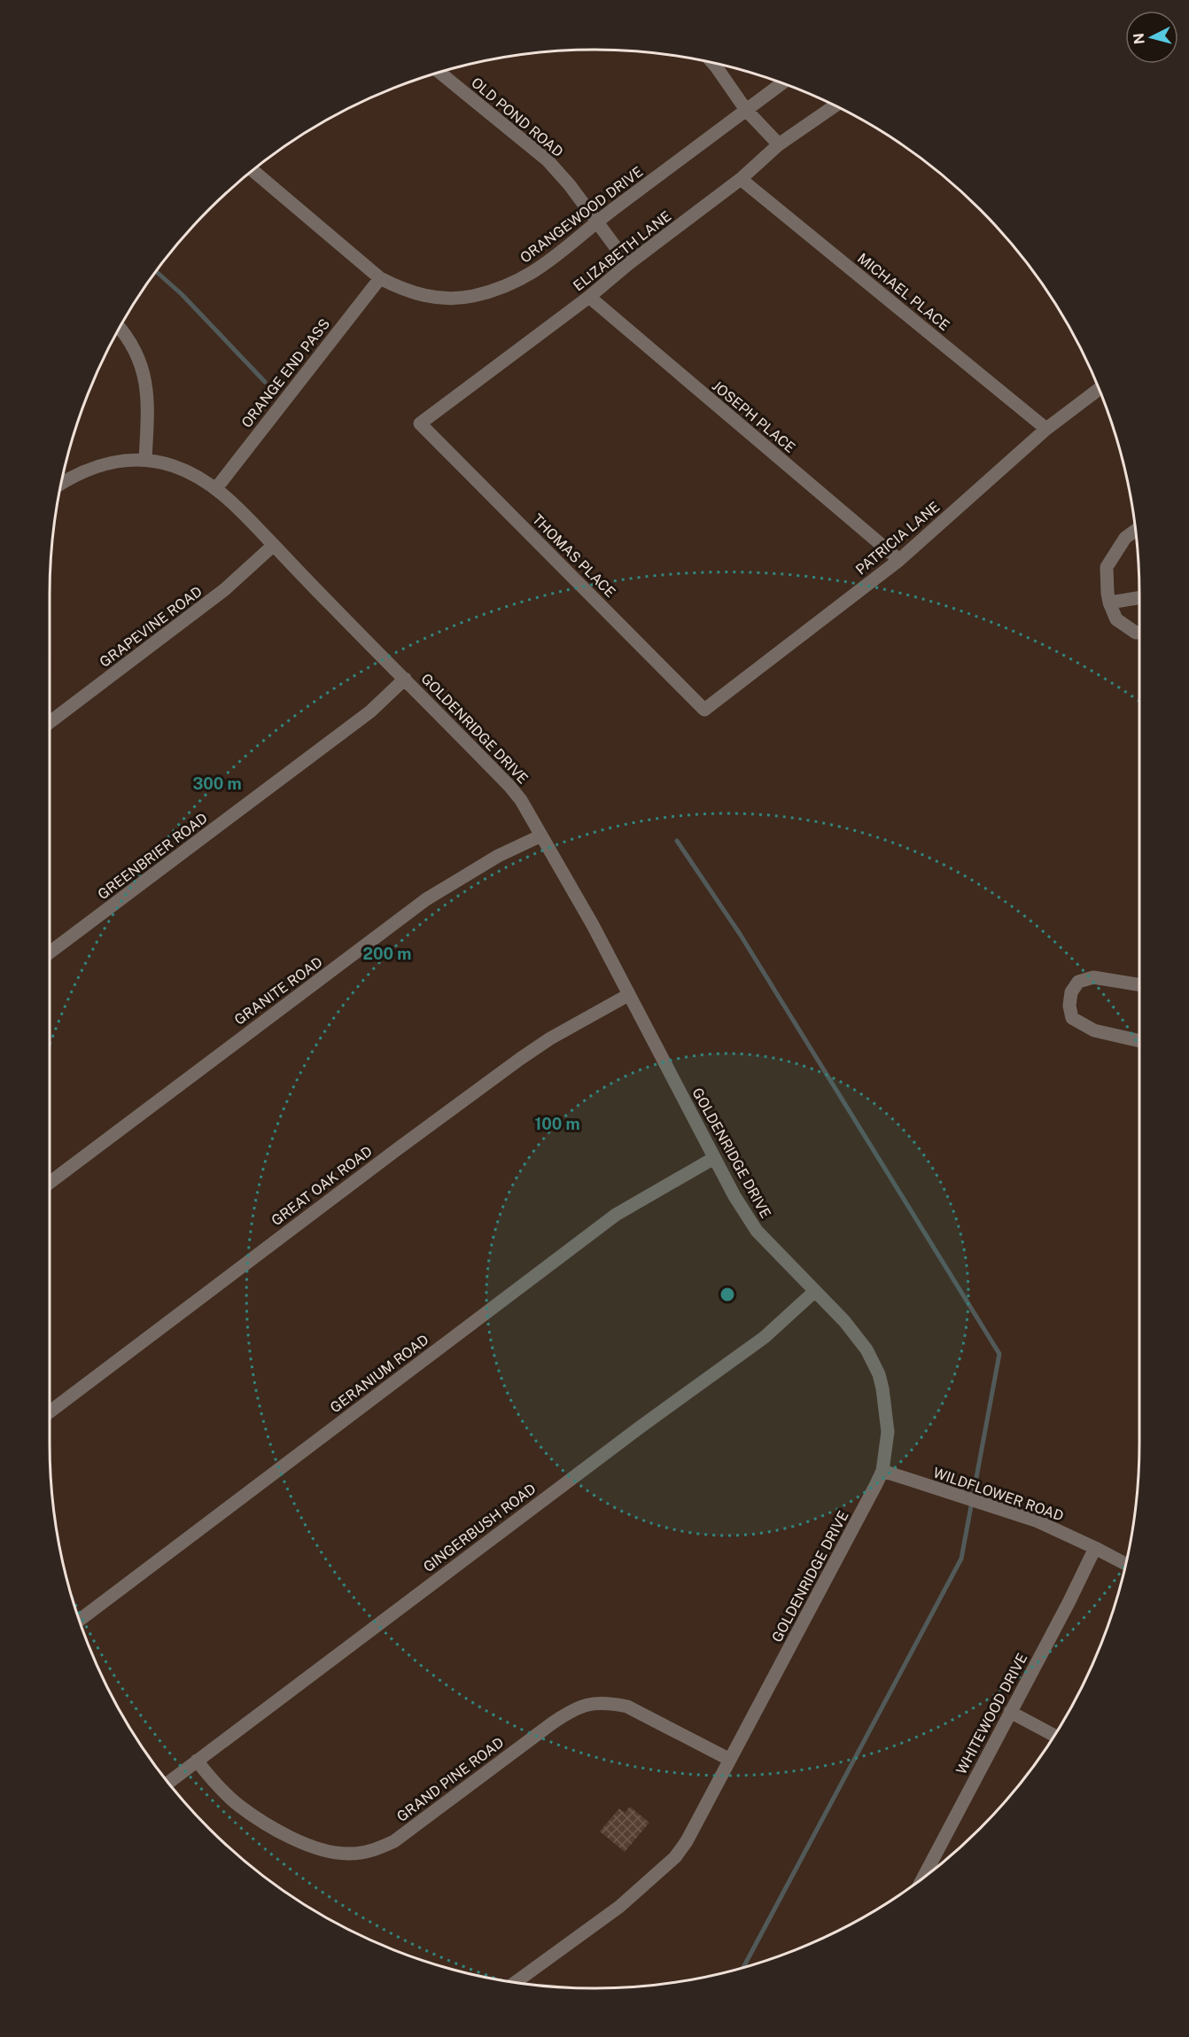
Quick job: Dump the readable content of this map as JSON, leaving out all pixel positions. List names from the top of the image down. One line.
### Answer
{"streets":{"street":["OLD POND ROAD","ORANGEWOOD DRIVE","ELIZABETH LANE","MICHAEL PLACE","ORANGE END PASS","JOSEPH PLACE","PATRICIA LANE","THOMAS PLACE","GRAPEVINE ROAD","GOLDENRIDGE DRIVE","GREENBRIER ROAD","GRANITE ROAD","GREAT OAK ROAD","GERANIUM ROAD","WILDFLOWER ROAD","GINGERBUSH ROAD","WHITEWOOD DRIVE","GRAND PINE ROAD"]},"crossings":[["OLD POND ROAD","ORANGEWOOD DRIVE"],["OLD POND ROAD","ELIZABETH LANE"],["ORANGEWOOD DRIVE","ORANGE END PASS"],["ELIZABETH LANE","MICHAEL PLACE"],["ELIZABETH LANE","JOSEPH PLACE"],["ELIZABETH LANE","THOMAS PLACE"],["MICHAEL PLACE","PATRICIA LANE"],["ORANGE END PASS","GOLDENRIDGE DRIVE"],["JOSEPH PLACE","PATRICIA LANE"],["PATRICIA LANE","THOMAS PLACE"],["GRAPEVINE ROAD","GOLDENRIDGE DRIVE"],["GOLDENRIDGE DRIVE","GREENBRIER ROAD"],["GOLDENRIDGE DRIVE","GRANITE ROAD"],["GOLDENRIDGE DRIVE","GREAT OAK ROAD"],["GOLDENRIDGE DRIVE","GERANIUM ROAD"],["GOLDENRIDGE DRIVE","WILDFLOWER ROAD"],["GOLDENRIDGE DRIVE","GINGERBUSH ROAD"],["GOLDENRIDGE DRIVE","GRAND PINE ROAD"],["WILDFLOWER ROAD","WHITEWOOD DRIVE"],["GINGERBUSH ROAD","GRAND PINE ROAD"]],"north":"left","rings":["300 m","200 m","100 m"]}
